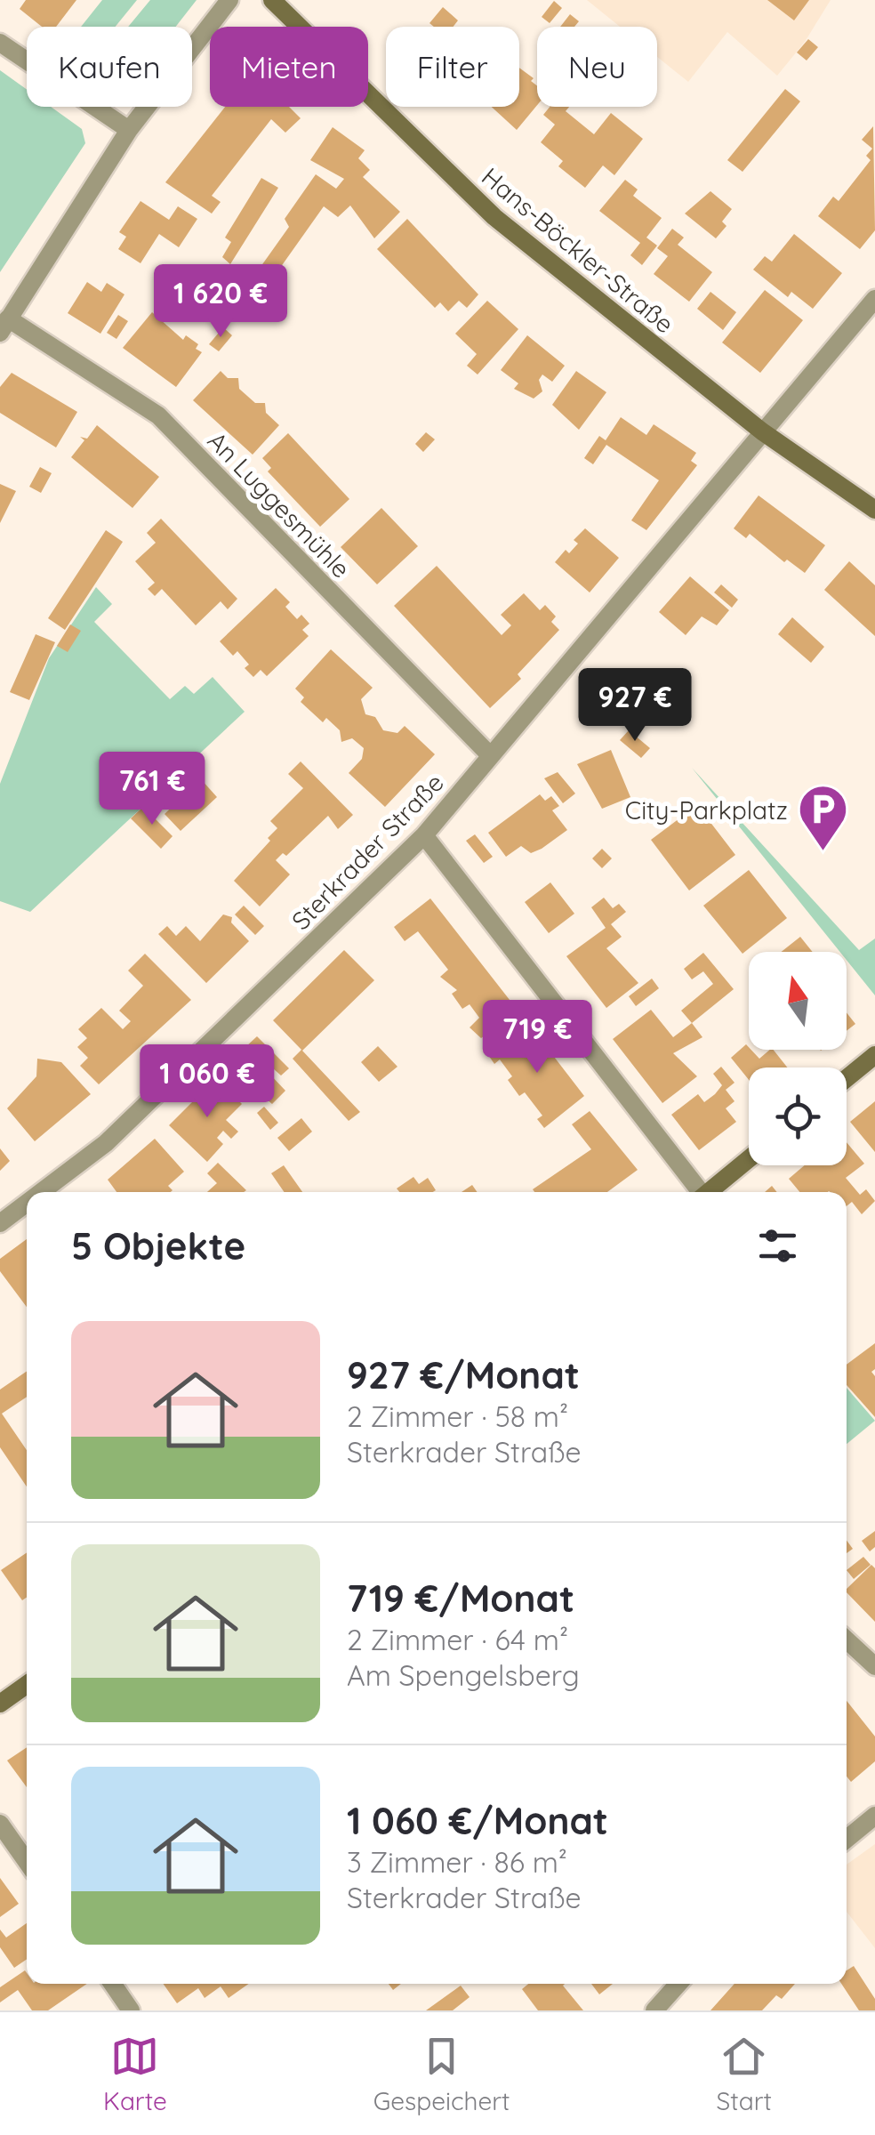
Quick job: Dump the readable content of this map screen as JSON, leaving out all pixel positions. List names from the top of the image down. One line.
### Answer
{"streets":{"main road":["Hans-Böckler-Straße"],"street":["An Luggesmühle","Sterkrader Straße"]},"crossings":[["Hans-Böckler-Straße","Sterkrader Straße"],["An Luggesmühle","Sterkrader Straße"]],"places":{"parking":["City-Parkplatz"]},"north":"top","page":{"chip":["Kaufen","Mieten","Filter","Neu"],"price":["1 620 €","927 €","761 €","719 €","1 060 €"],"heading":"5 Objekte","list":[{"name":"927 €/Monat","note":"2 Zimmer · 58 m² · Sterkrader Straße"},{"name":"719 €/Monat","note":"2 Zimmer · 64 m² · Am Spengelsberg"},{"name":"1 060 €/Monat","note":"3 Zimmer · 86 m² · Sterkrader Straße"}],"tabs":["Karte","Gespeichert","Start"]}}
